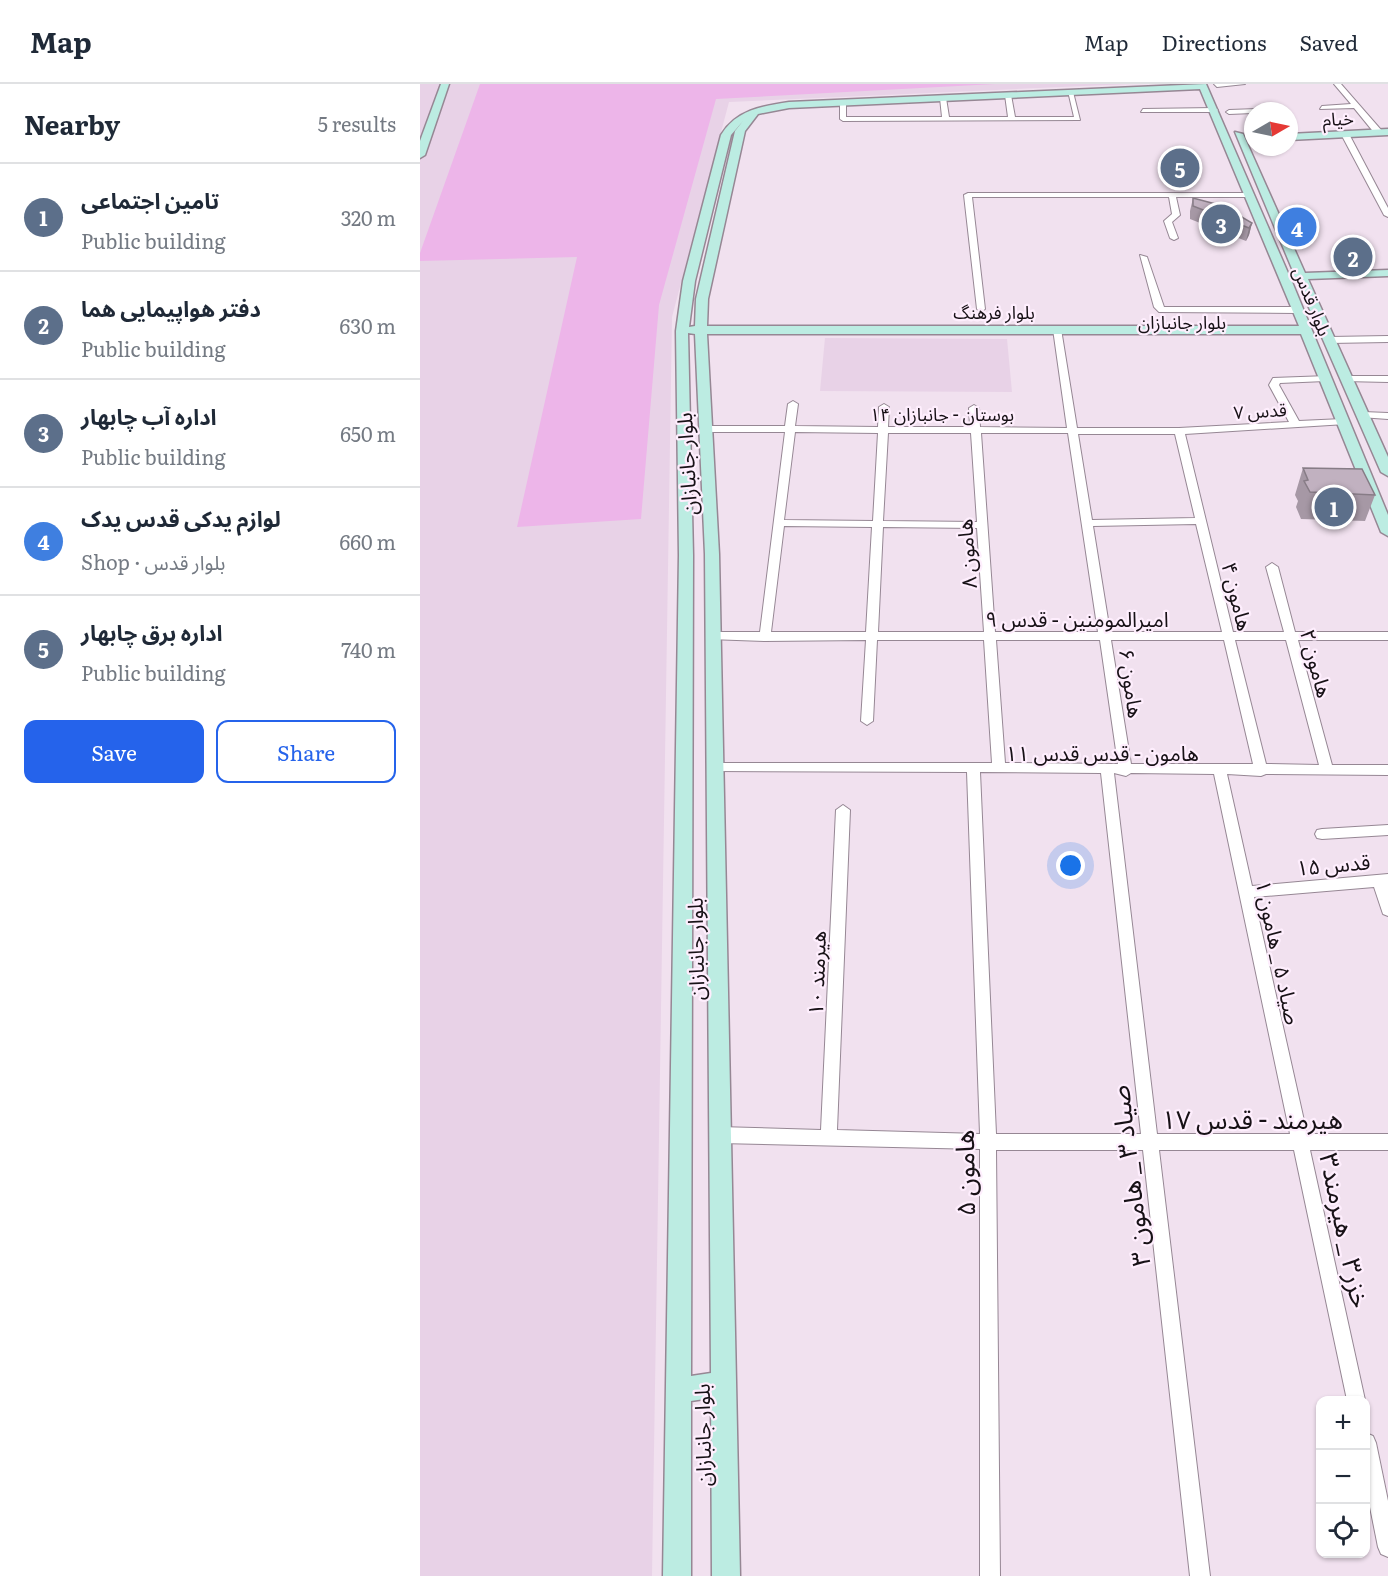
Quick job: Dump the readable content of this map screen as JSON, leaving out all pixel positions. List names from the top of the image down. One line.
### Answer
{"streets":{"street":["خیام","بلوار قدس","بلوار فرهنگ","بلوار جانبازان","قدس ۷","بوستان - جانبازان ۱۴","هامون ۸","هامون ۴","امیرالمومنین - قدس ۹","هامون ۲","هامون ۶","هامون - قدس قدس ۱۱","قدس ۱۵","صیاد ۵ _ هامون ۱","هیرمند ۱۰","هیرمند - قدس ۱۷","هامون ۵","صیاد ۳ _ هامون ۳","خزر۳ _ هیرمند۳"]},"crossings":[["بلوار قدس","بلوار فرهنگ"],["بلوار قدس","بلوار جانبازان"],["بلوار قدس","قدس ۷"],["بلوار فرهنگ","بلوار جانبازان"],["بلوار فرهنگ","هامون ۶"],["بلوار جانبازان","بوستان - جانبازان ۱۴"],["بلوار جانبازان","امیرالمومنین - قدس ۹"],["بلوار جانبازان","هامون - قدس قدس ۱۱"],["بلوار جانبازان","هیرمند - قدس ۱۷"],["قدس ۷","بوستان - جانبازان ۱۴"],["قدس ۷","هامون ۴"],["بوستان - جانبازان ۱۴","هامون ۸"],["بوستان - جانبازان ۱۴","هامون ۴"],["بوستان - جانبازان ۱۴","هامون ۶"],["هامون ۸","امیرالمومنین - قدس ۹"],["هامون ۸","هامون - قدس قدس ۱۱"],["هامون ۴","امیرالمومنین - قدس ۹"],["هامون ۴","هامون - قدس قدس ۱۱"],["امیرالمومنین - قدس ۹","هامون ۲"],["امیرالمومنین - قدس ۹","هامون ۶"],["هامون ۲","هامون - قدس قدس ۱۱"],["هامون ۶","هامون - قدس قدس ۱۱"],["هامون - قدس قدس ۱۱","صیاد ۵ _ هامون ۱"],["هامون - قدس قدس ۱۱","هامون ۵"],["هامون - قدس قدس ۱۱","صیاد ۳ _ هامون ۳"],["قدس ۱۵","صیاد ۵ _ هامون ۱"],["صیاد ۵ _ هامون ۱","هیرمند - قدس ۱۷"],["صیاد ۵ _ هامون ۱","خزر۳ _ هیرمند۳"],["هیرمند ۱۰","هیرمند - قدس ۱۷"],["هیرمند - قدس ۱۷","هامون ۵"],["هیرمند - قدس ۱۷","صیاد ۳ _ هامون ۳"],["هیرمند - قدس ۱۷","خزر۳ _ هیرمند۳"]],"north":"right","page":{"header":"Map","nav":["Map","Directions","Saved"],"heading":["Nearby","5 results"],"pins":["5","3","4","2","1"],"list":[{"mark":"1","name":"تامین اجتماعی","note":"Public building","value":"320 m"},{"mark":"2","name":"دفتر هواپیمایی هما","note":"Public building","value":"630 m"},{"mark":"3","name":"اداره آب چابهار","note":"Public building","value":"650 m"},{"mark":"4","name":"لوازم یدکی قدس یدک","note":"Shop · بلوار قدس","value":"660 m"},{"mark":"5","name":"اداره برق چابهار","note":"Public building","value":"740 m"}],"buttons":["Save","Share"],"map_buttons":["+","−"]}}
